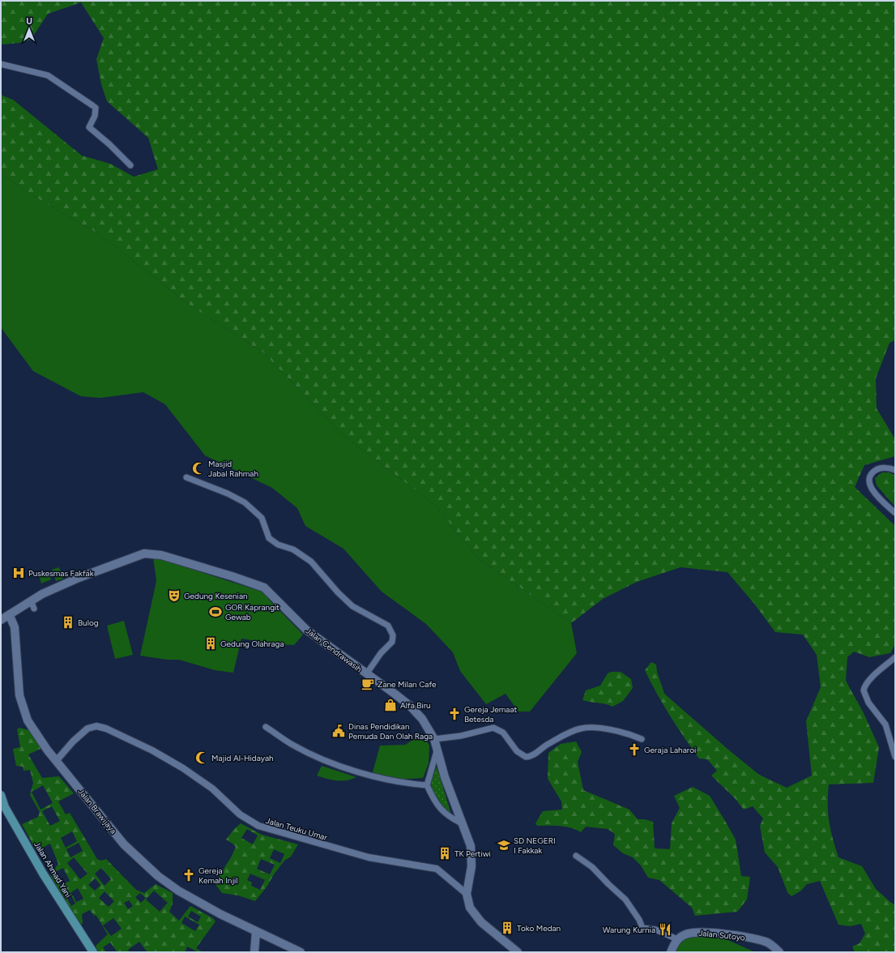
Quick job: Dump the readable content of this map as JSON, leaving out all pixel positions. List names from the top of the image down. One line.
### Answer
{"streets":{"main road":["Jalan Cendrawasih","Jalan Brawijaya","Jalan Ahmad Yani","Jalan Sutoyo"],"street":["Jalan Teuku Umar"]},"crossings":[["Jalan Cendrawasih","Jalan Brawijaya"],["Jalan Cendrawasih","Jalan Teuku Umar"],["Jalan Brawijaya","Jalan Teuku Umar"]],"places":{"mosque":["Masjid Jabal Rahmah","Majid Al-Hidayah"],"hospital":["Puskesmas Fakfak"],"theatre":["Gedung Kesenian"],"sports":["GOR Kaprangit Gewab"],"building":["Bulog","Gedung Olahraga","TK Pertiwi","Toko Medan"],"cafe":["Zane Milan Cafe"],"shop":["Alfa Biru"],"church":["Gereja Jemaat Betesda","Geraja Laharoi","Gereja Kemah Injil"],"public building":["Dinas Pendidikan Pemuda Dan Olah Raga"],"school or university":["SD NEGERI I Fakkak"],"restaurant":["Warung Kurnia"]},"north":"top"}
